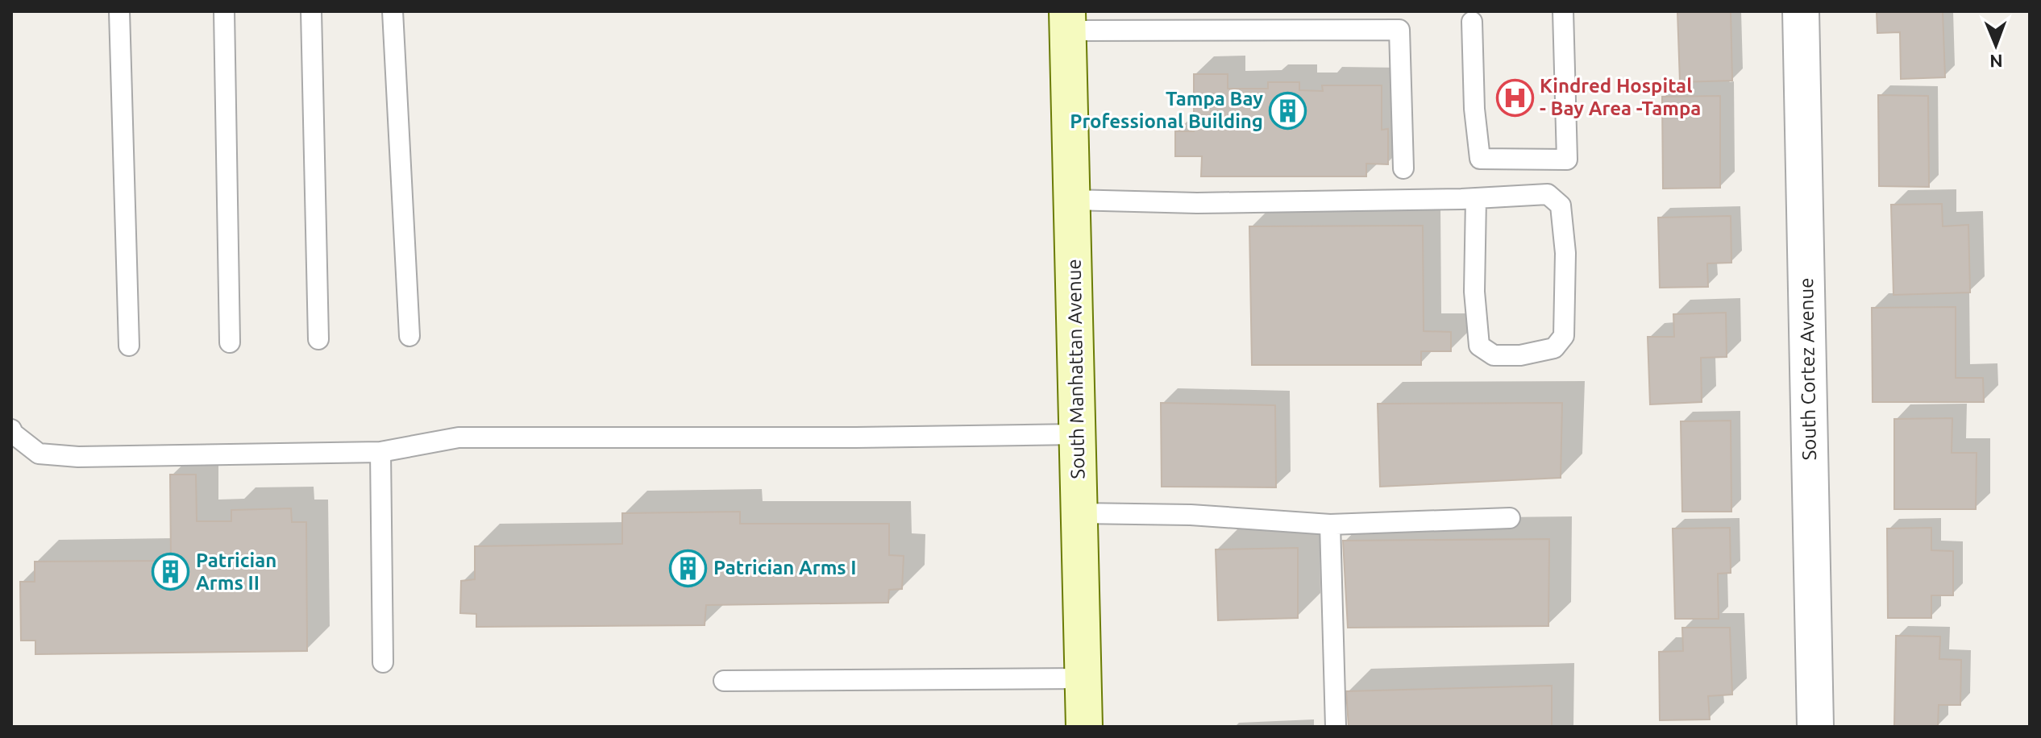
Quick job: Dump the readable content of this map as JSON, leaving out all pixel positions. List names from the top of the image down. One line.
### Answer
{"streets":{"main road":["South Manhattan Avenue"],"street":["South Cortez Avenue"]},"places":{"hospital":["Kindred Hospital - Bay Area -Tampa"],"building":["Tampa Bay Professional Building","Patrician Arms I","Patrician Arms II"]},"north":"bottom"}
